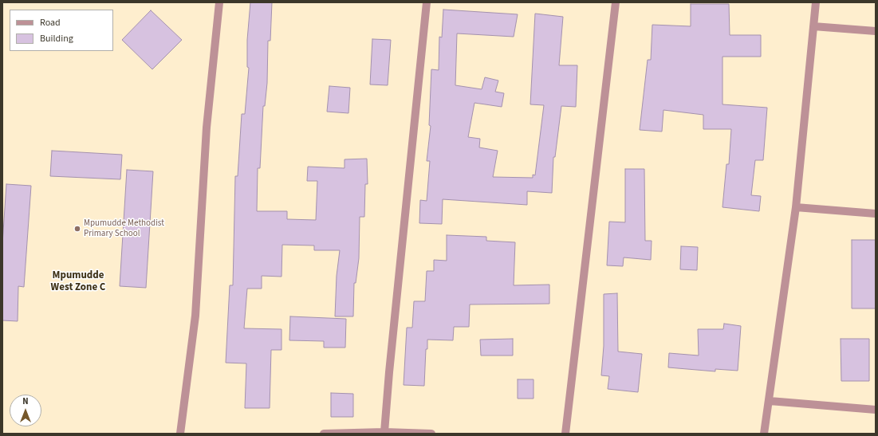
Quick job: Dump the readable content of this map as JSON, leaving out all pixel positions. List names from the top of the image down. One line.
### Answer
{"districts":["Mpumudde West Zone C"],"places":["Mpumudde Methodist Primary School"],"legend":["Road","Building"],"north":"top"}
